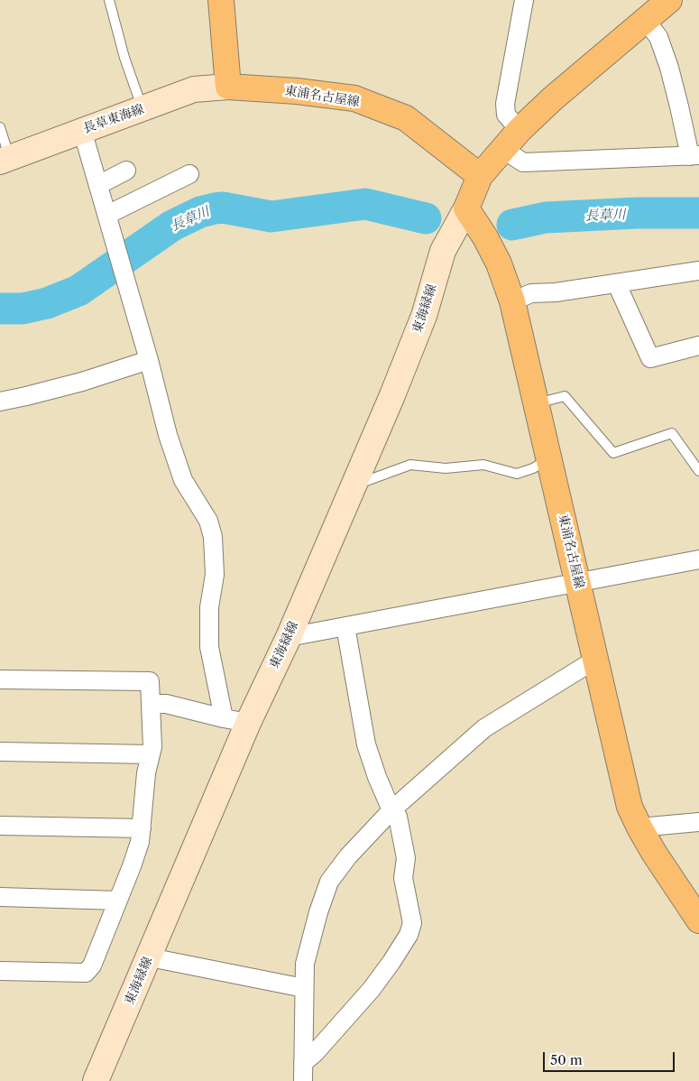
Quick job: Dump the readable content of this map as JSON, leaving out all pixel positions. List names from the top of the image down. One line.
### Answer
{"streets":{"main road":["東浦名古屋線","長草東海線","東海緑線"]},"crossings":[["東浦名古屋線","長草東海線"],["東浦名古屋線","東海緑線"]],"water":["長草川"],"scale_bar":"50 m"}
